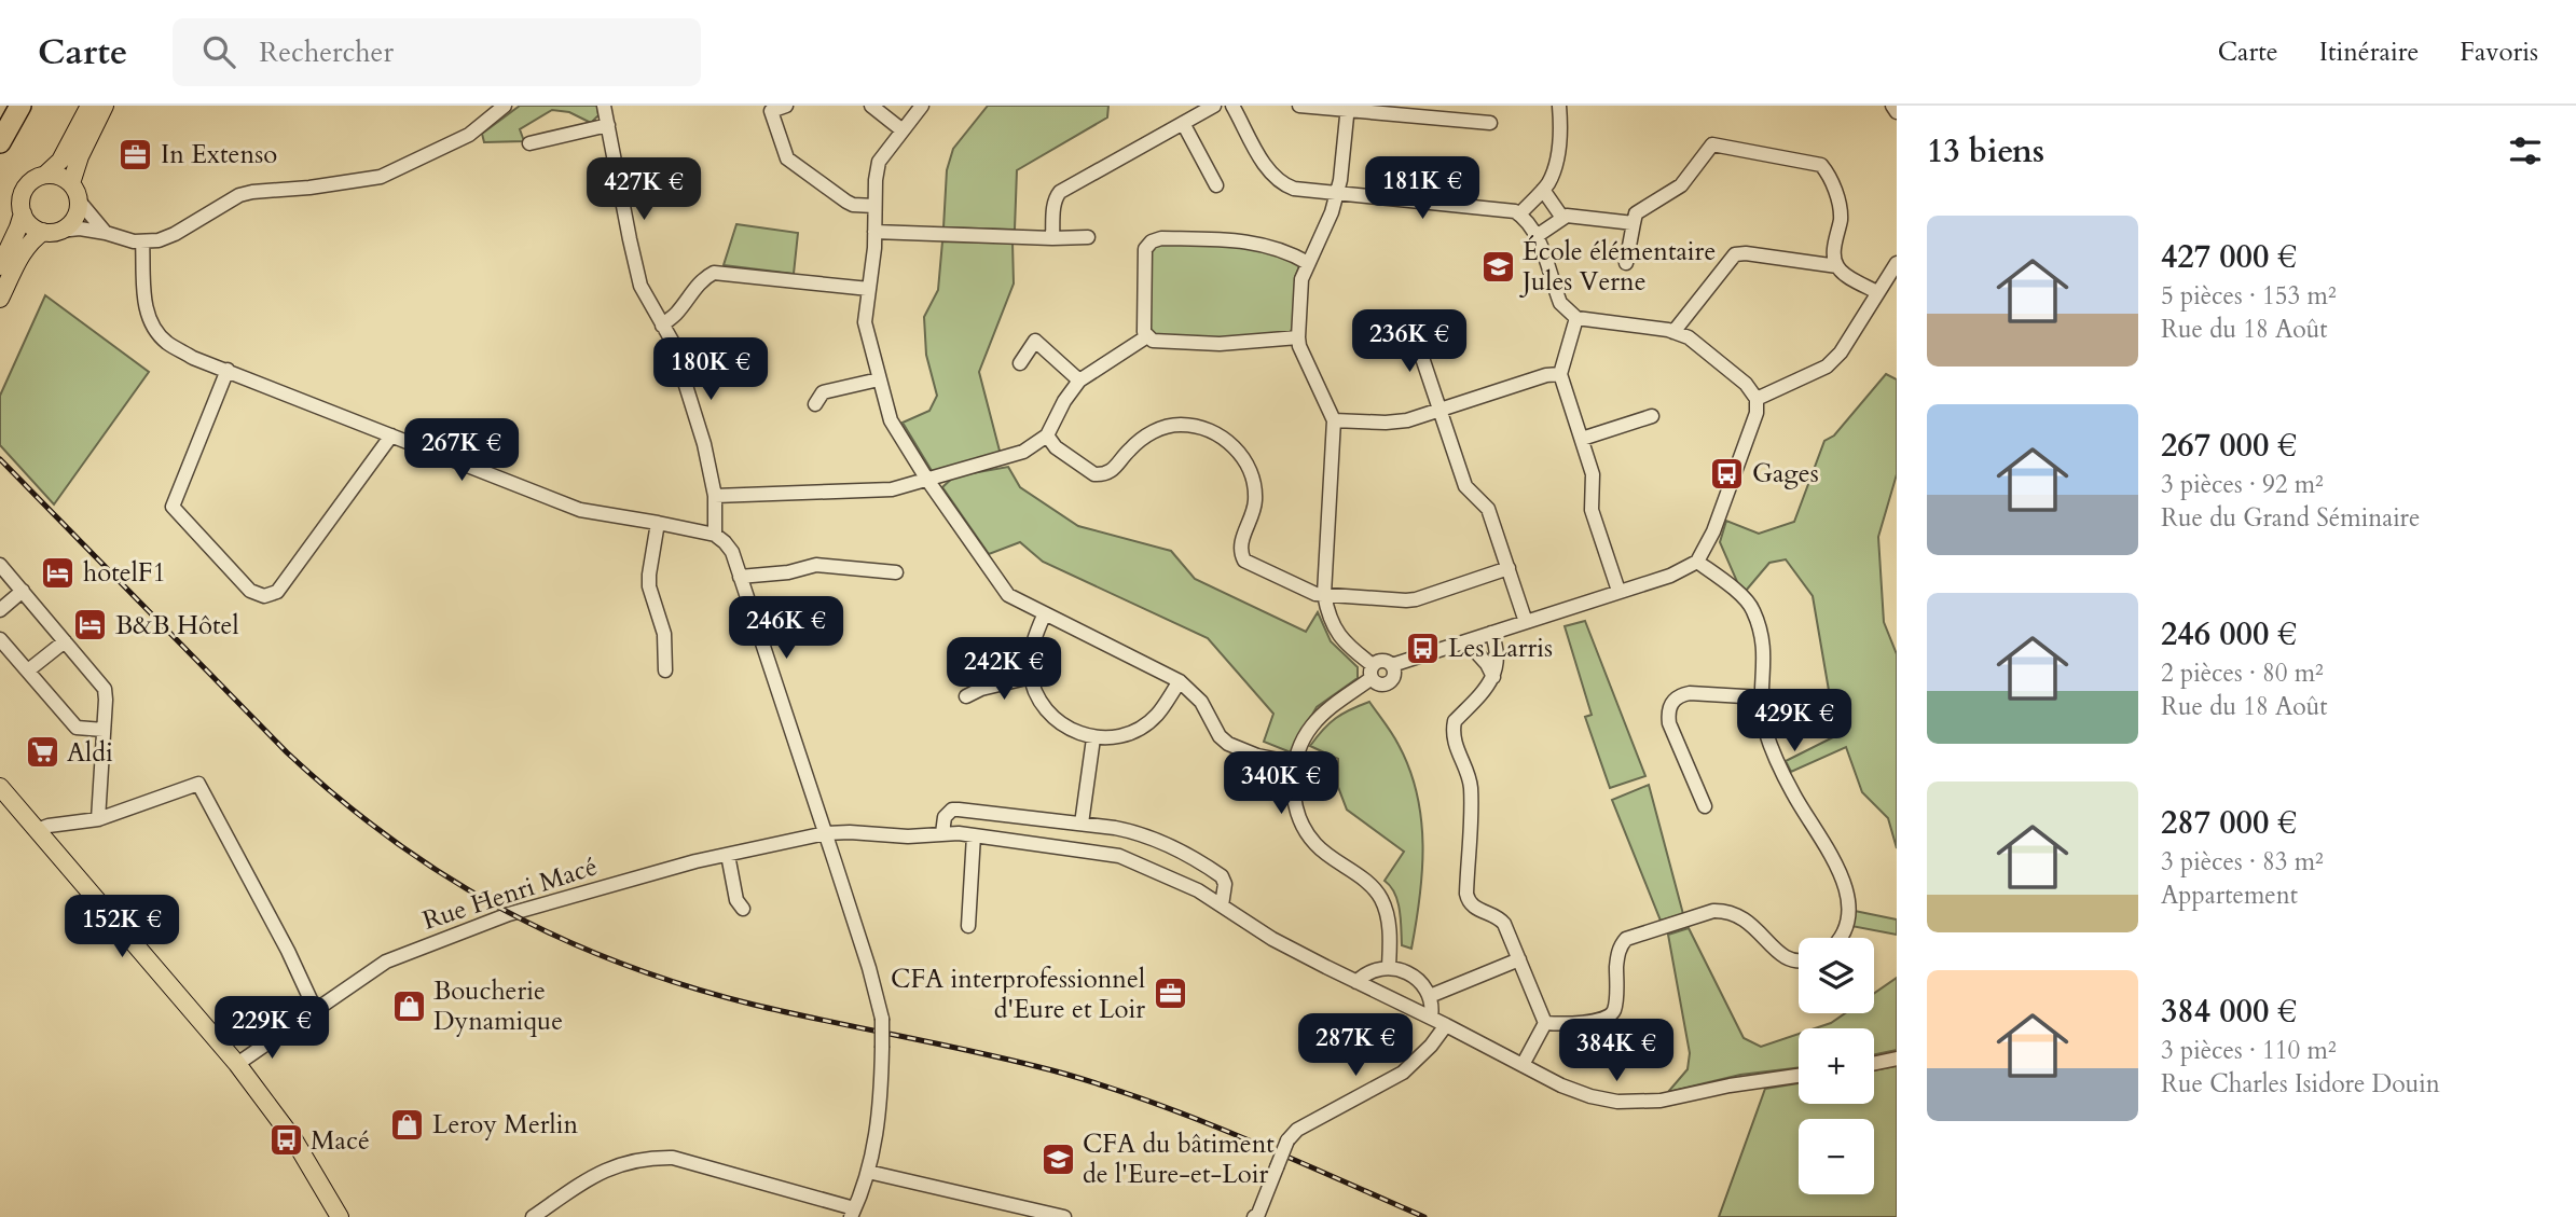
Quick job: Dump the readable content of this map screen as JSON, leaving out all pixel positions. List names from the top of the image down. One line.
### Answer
{"streets":{"street":["Rue Henri Macé"]},"places":{"office":["In Extenso","CFA interprofessionnel d'Eure et Loir"],"school or university":["École élémentaire Jules Verne","CFA du bâtiment de l'Eure-et-Loir"],"bus stop":["Gages","Les Larris","Macé"],"hotel":["hotelF1","B&B Hôtel"],"supermarket":["Aldi"],"shop":["Boucherie Dynamique","Leroy Merlin"]},"page":{"header":"Carte","search":"Rechercher","nav":["Carte","Itinéraire","Favoris"],"heading":"13 biens","price":["181K €","427K €","236K €","180K €","267K €","246K €","242K €","429K €","340K €","152K €","229K €","287K €","384K €"],"list":[{"name":"427 000 €","note":"5 pièces · 153 m² · Rue du 18 Août"},{"name":"267 000 €","note":"3 pièces · 92 m² · Rue du Grand Séminaire"},{"name":"246 000 €","note":"2 pièces · 80 m² · Rue du 18 Août"},{"name":"287 000 €","note":"3 pièces · 83 m² · Appartement"},{"name":"384 000 €","note":"3 pièces · 110 m² · Rue Charles Isidore Douin"}],"map_buttons":["+","−"]}}
